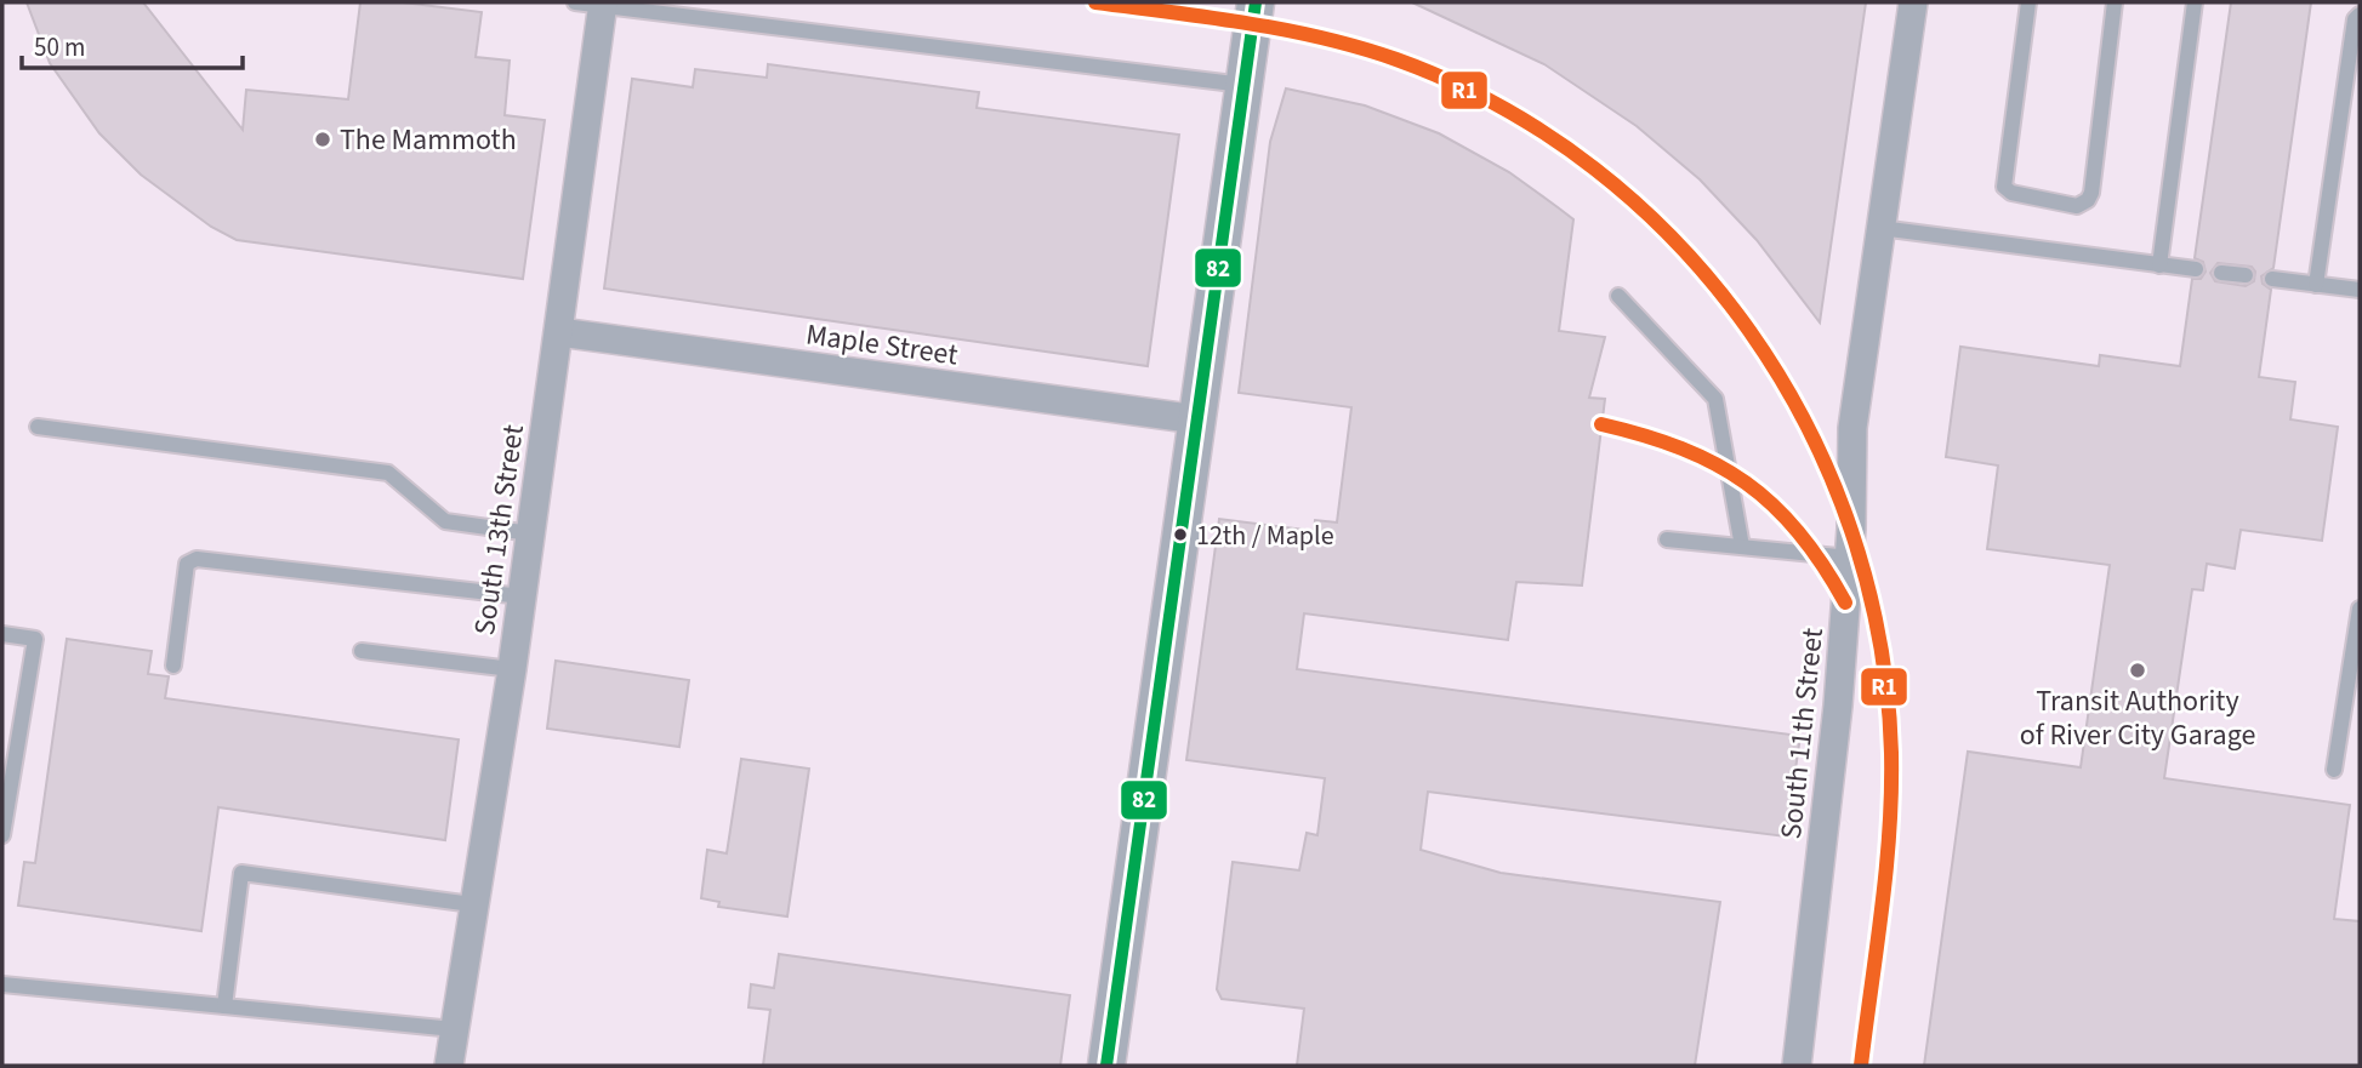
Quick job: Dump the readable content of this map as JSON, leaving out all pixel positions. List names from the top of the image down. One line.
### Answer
{"streets":{"street":["Maple Street","South 13th Street","South 11th Street"]},"crossings":[["Maple Street","South 13th Street"]],"places":["The Mammoth","12th / Maple","Transit Authority of River City Garage"],"lines":["transit line R1","transit line 82"],"scale_bar":"50 m"}
